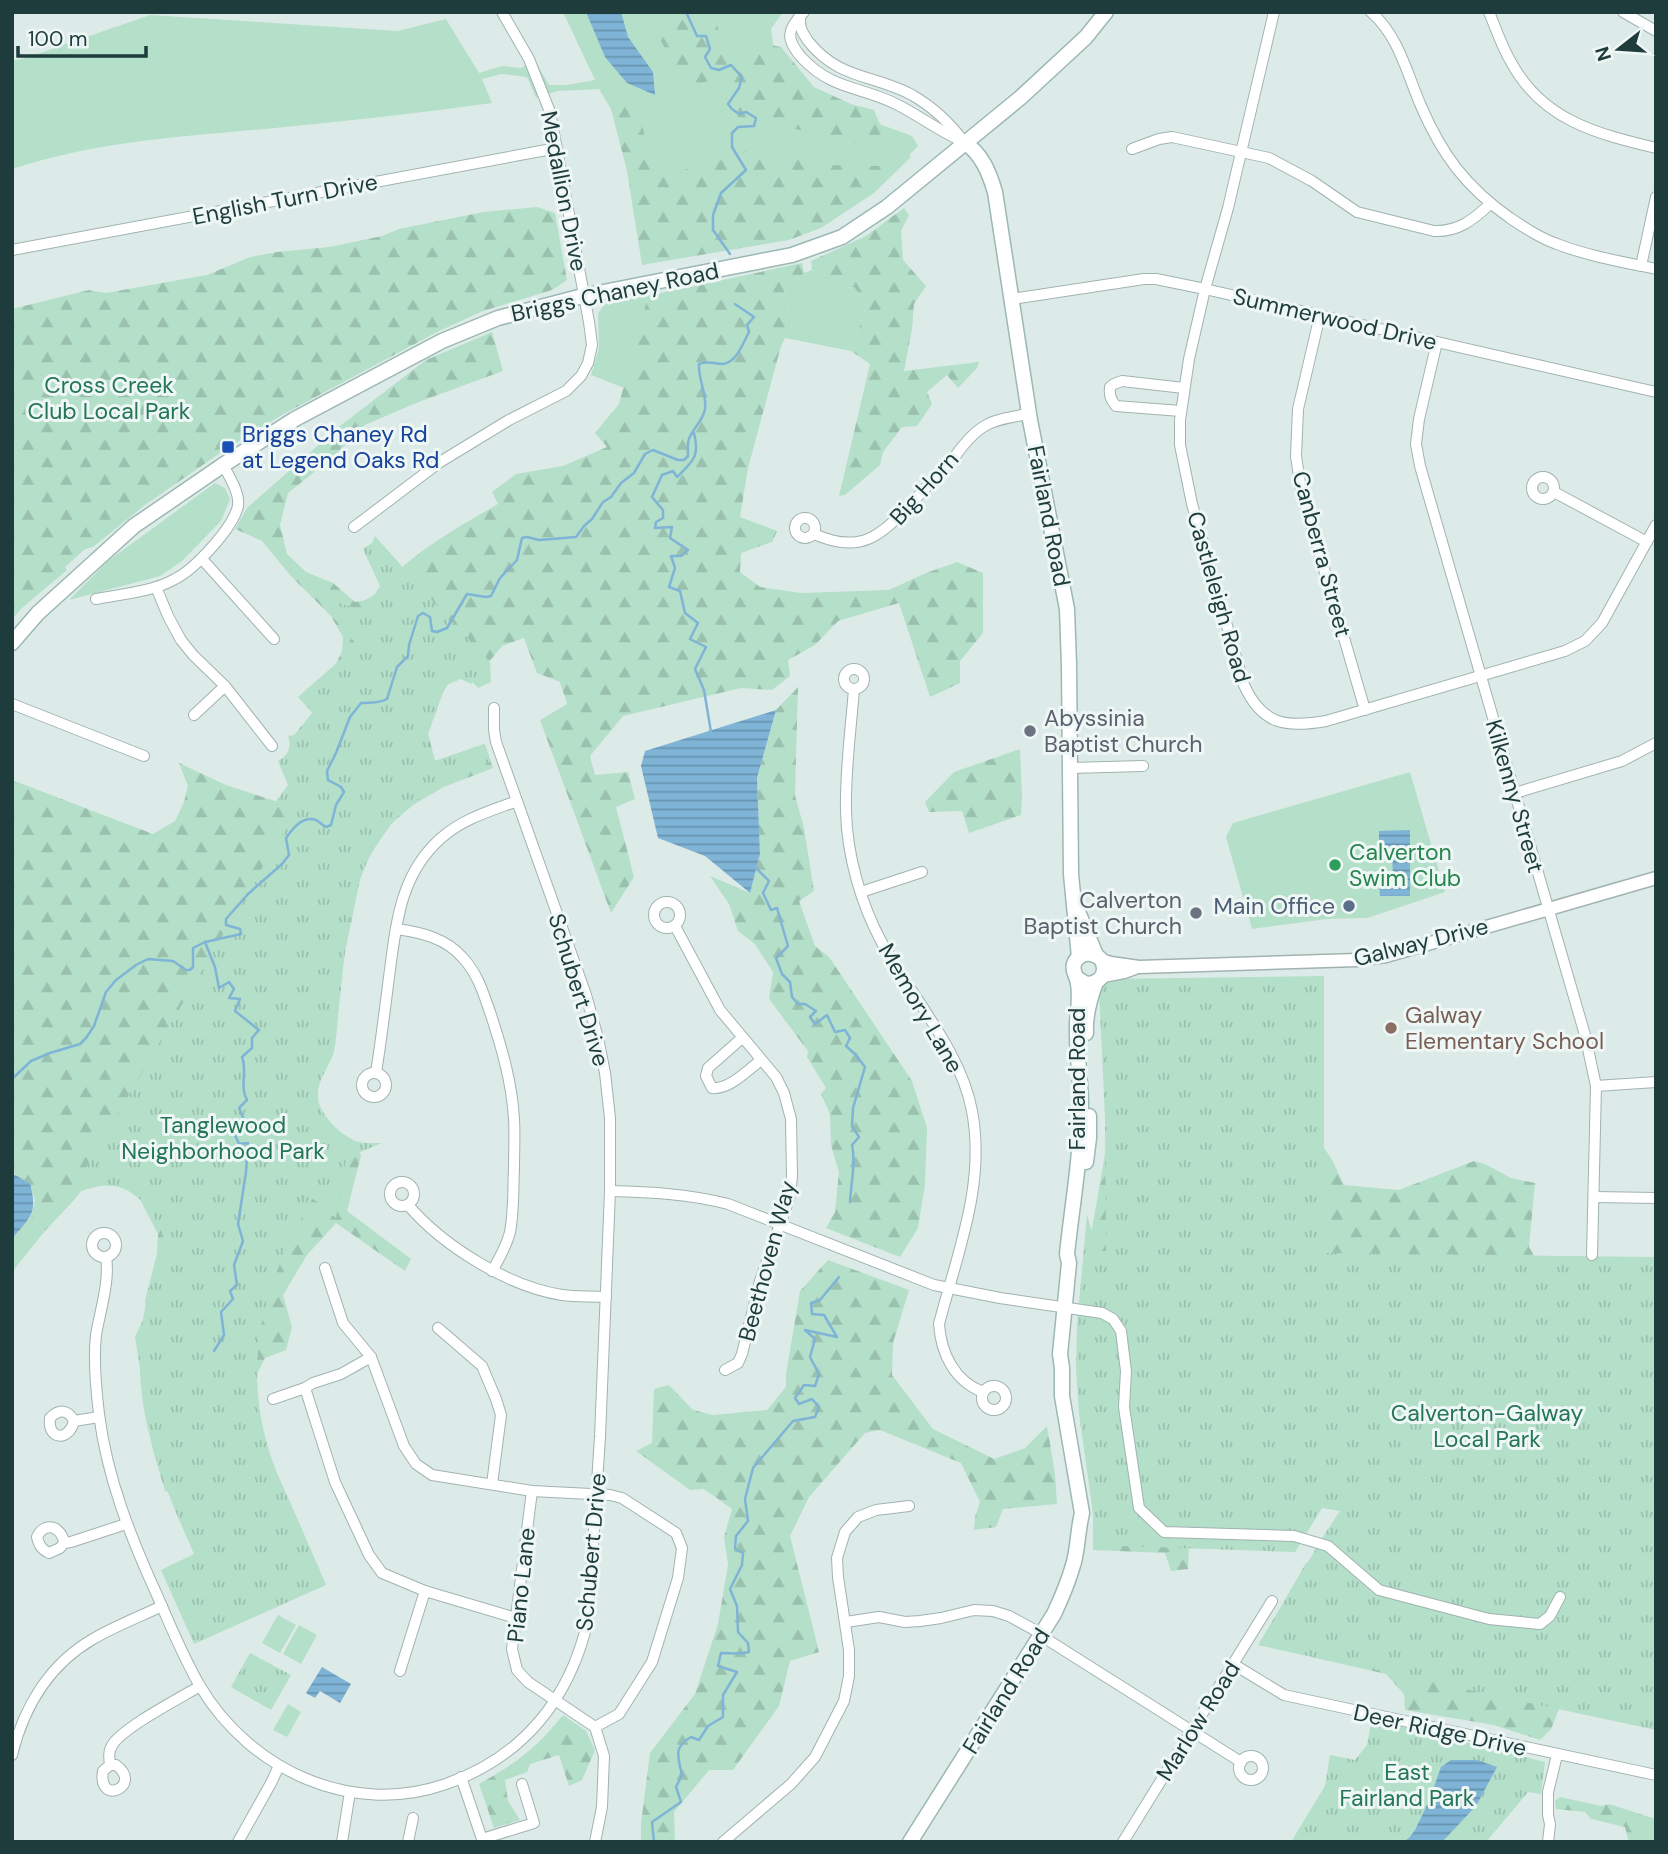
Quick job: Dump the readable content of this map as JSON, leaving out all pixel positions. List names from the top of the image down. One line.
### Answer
{"streets":{"main road":["Briggs Chaney Road","Fairland Road"],"street":["Medallion Drive","English Turn Drive","Summerwood Drive","Big Horn","Canberra Street","Castleleigh Road","Kilkenny Street","Galway Drive","Schubert Drive","Memory Lane","Beethoven Way","Piano Lane","Marlow Road","Deer Ridge Drive"]},"crossings":[["Medallion Drive","English Turn Drive"],["Medallion Drive","Briggs Chaney Road"],["Briggs Chaney Road","Fairland Road"],["Summerwood Drive","Fairland Road"],["Summerwood Drive","Canberra Street"],["Summerwood Drive","Castleleigh Road"],["Summerwood Drive","Kilkenny Street"],["Big Horn","Fairland Road"],["Fairland Road","Galway Drive"],["Canberra Street","Castleleigh Road"],["Castleleigh Road","Kilkenny Street"],["Kilkenny Street","Galway Drive"],["Schubert Drive","Piano Lane"],["Marlow Road","Deer Ridge Drive"]],"parks":["Cross Creek Club Local Park","Tanglewood Neighborhood Park","Calverton-Galway Local Park","East Fairland Park"],"places":{"transit":["Briggs Chaney Rd at Legend Oaks Rd"],"other":["Abyssinia Baptist Church","Calverton Swim Club","Main Office","Calverton Baptist Church","Galway Elementary School"]},"scale_bar":"100 m","north":"left"}
